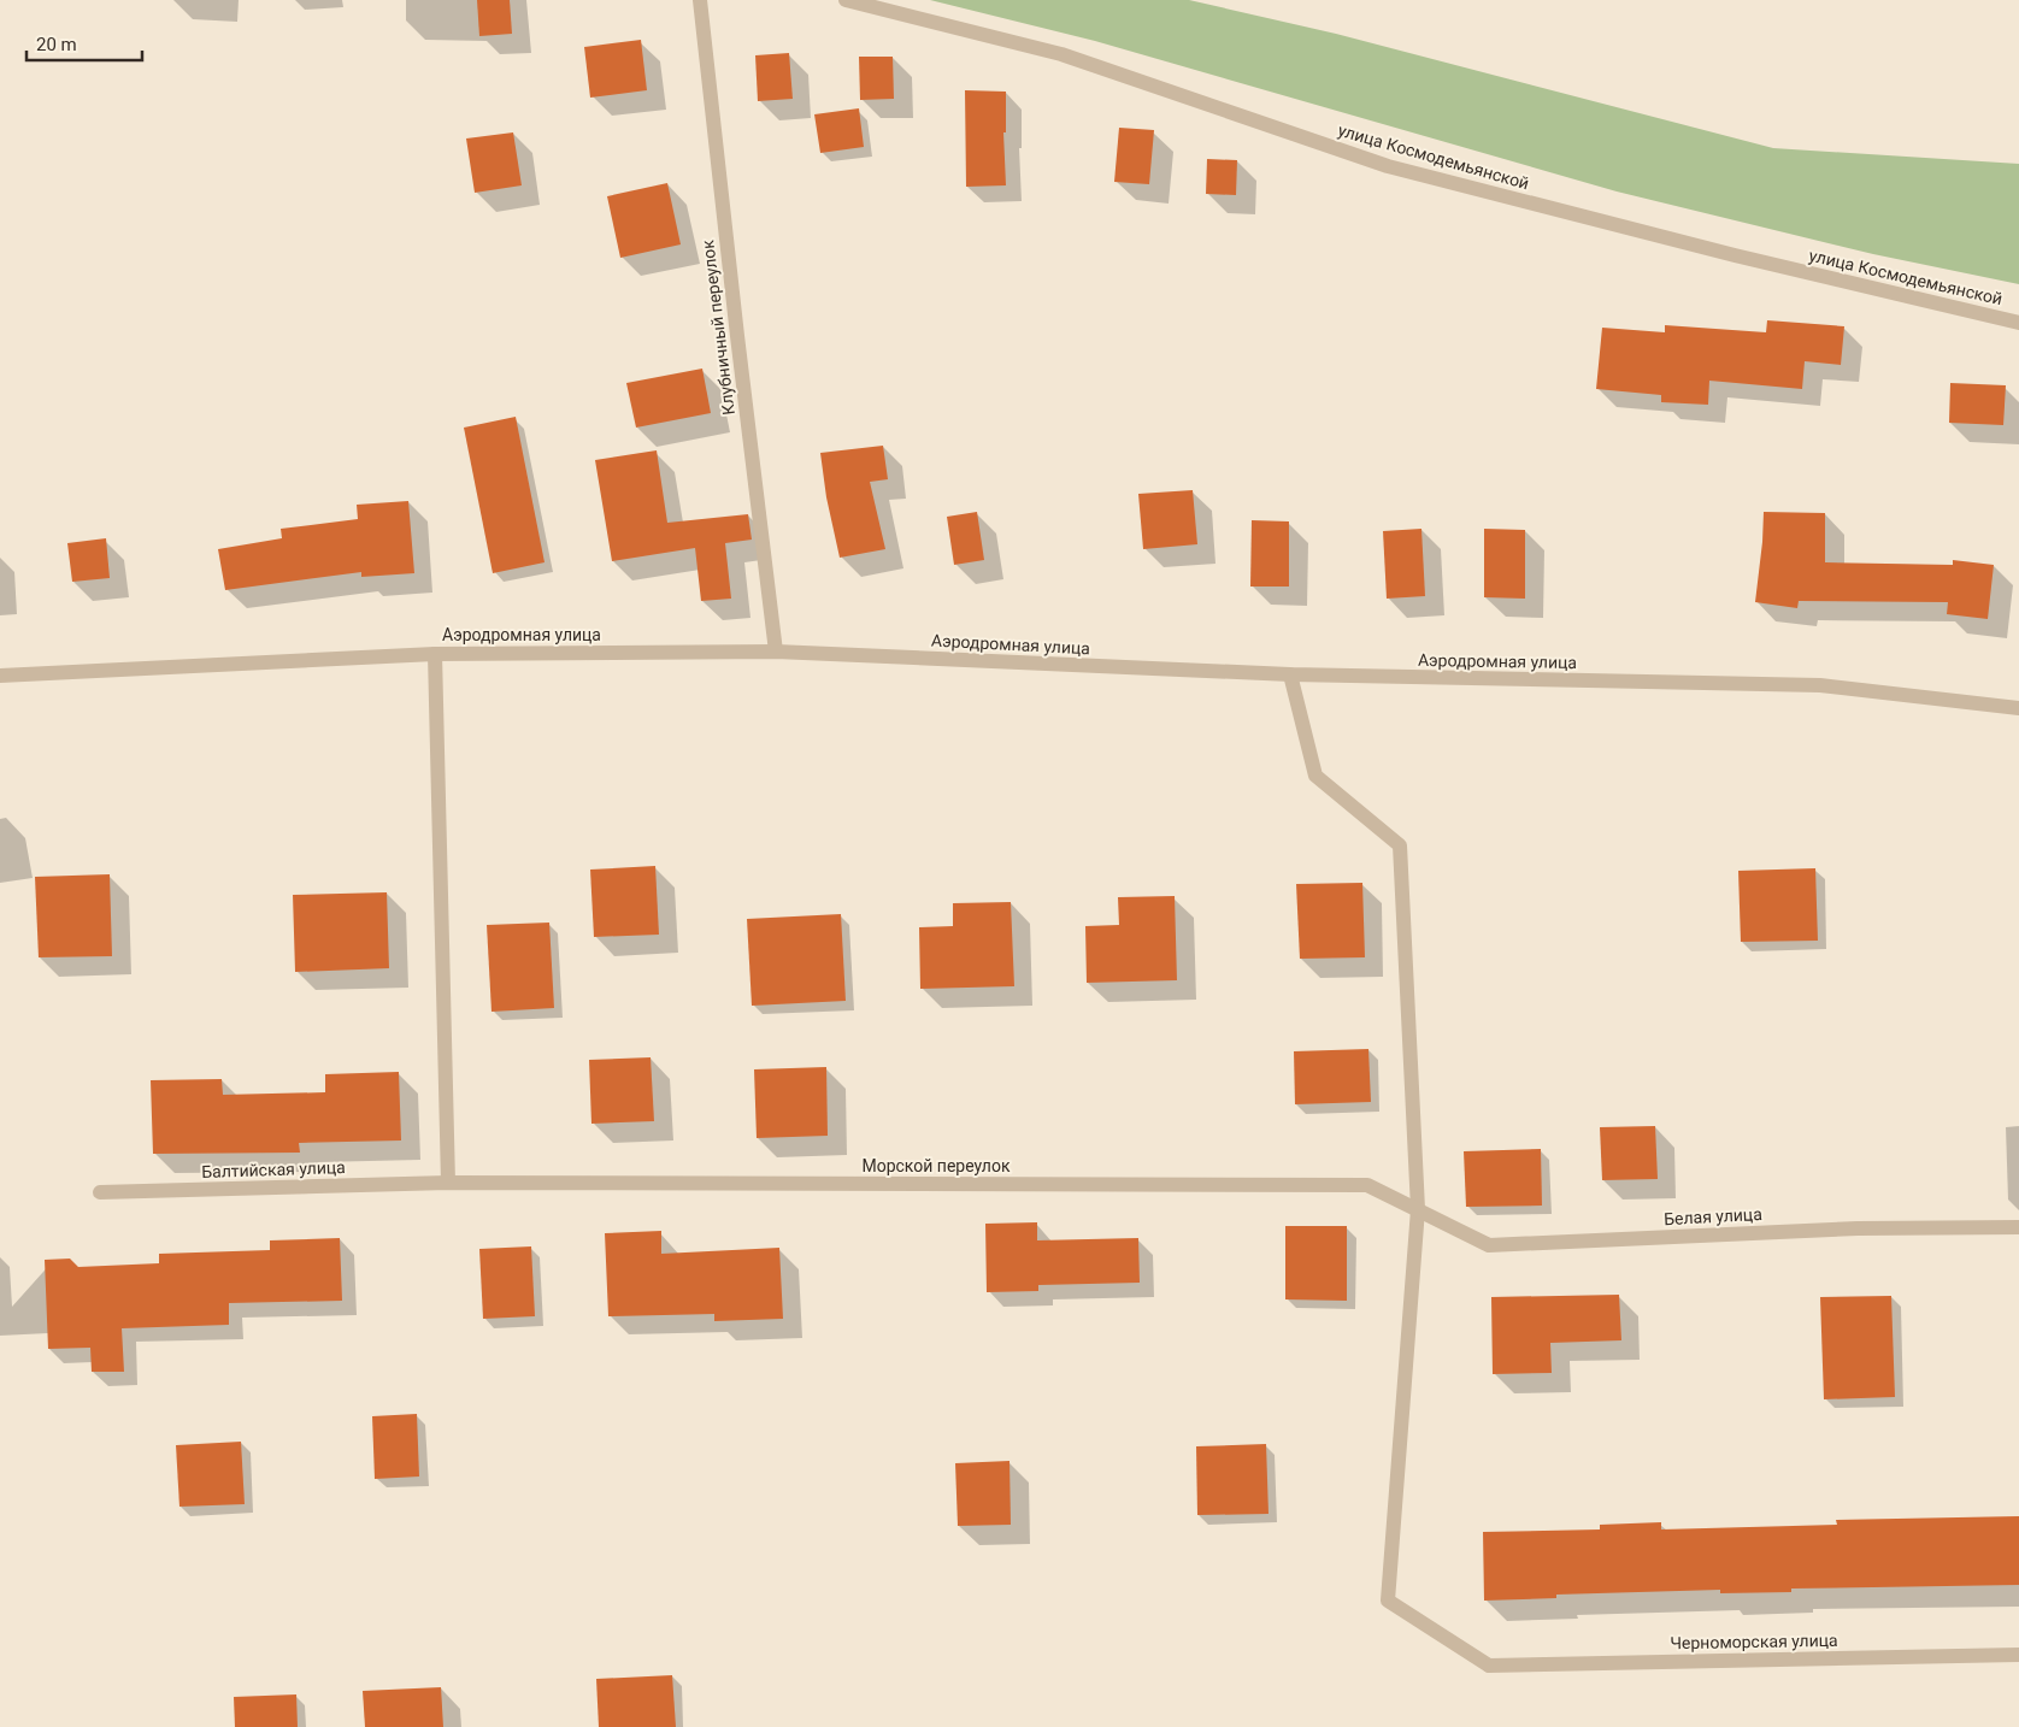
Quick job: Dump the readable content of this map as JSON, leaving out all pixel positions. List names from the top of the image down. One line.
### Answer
{"streets":{"street":["улица Космодемьянской","Клубничный переулок","Аэродромная улица","Морской переулок","Балтийская улица","Белая улица","Черноморская улица"]},"crossings":[["Клубничный переулок","Аэродромная улица"],["Морской переулок","Балтийская улица"],["Морской переулок","Белая улица"],["Морской переулок","Черноморская улица"],["Белая улица","Черноморская улица"]],"scale_bar":"20 m"}
